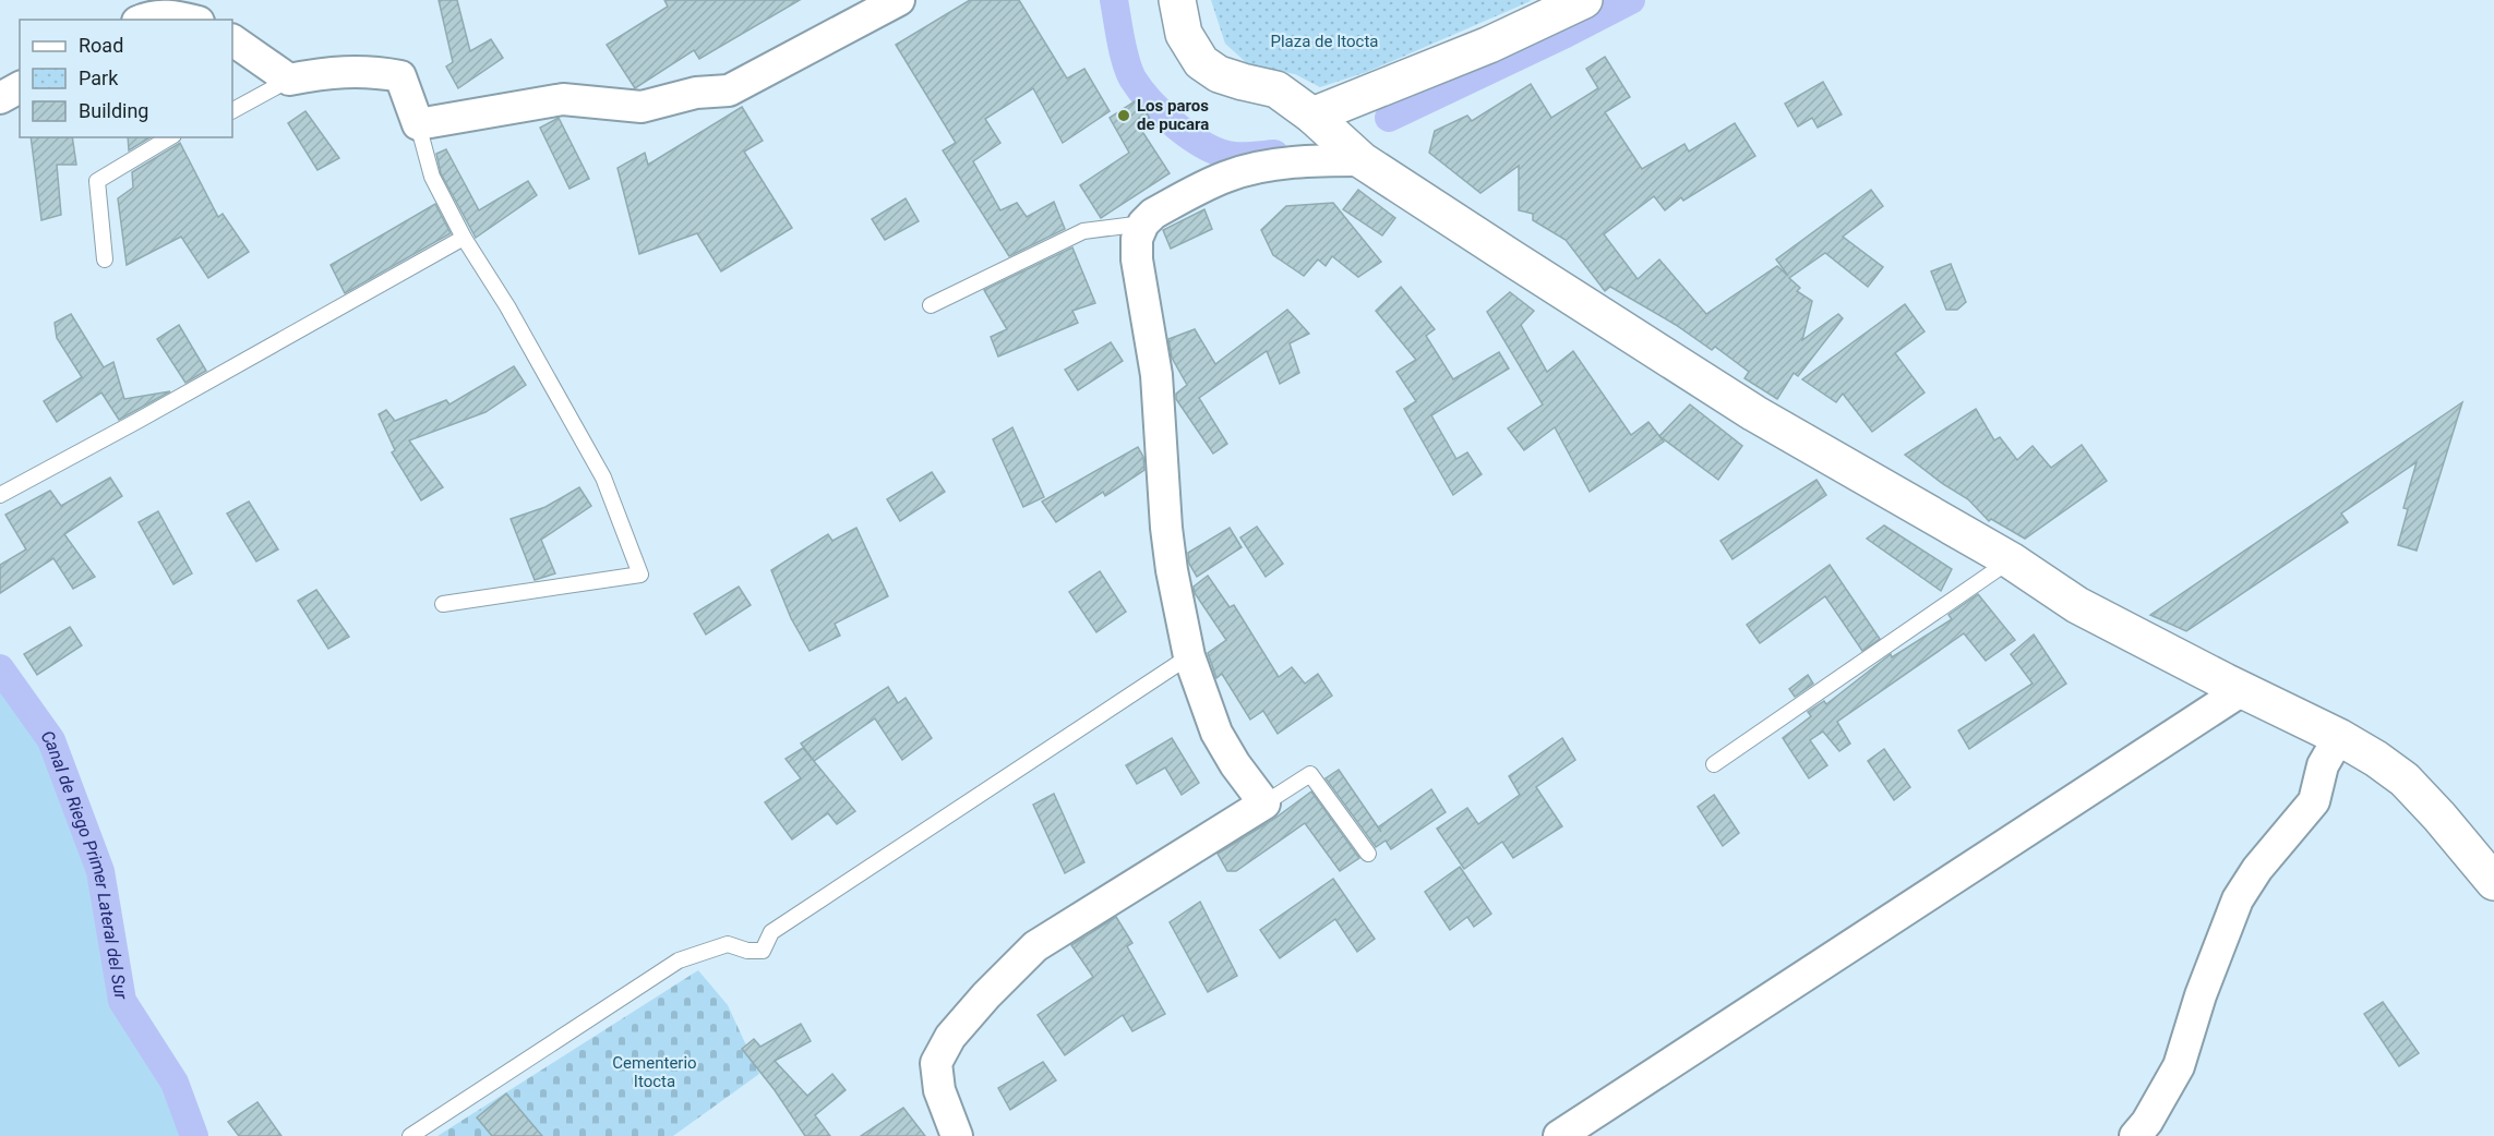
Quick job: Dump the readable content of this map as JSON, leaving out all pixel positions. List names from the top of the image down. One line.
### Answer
{"water":["Canal de Riego Primer Lateral del Sur"],"parks":["Plaza de Itocta","Cementerio Itocta"],"places":["Los paros de pucara"],"legend":["Road","Park","Building"]}
